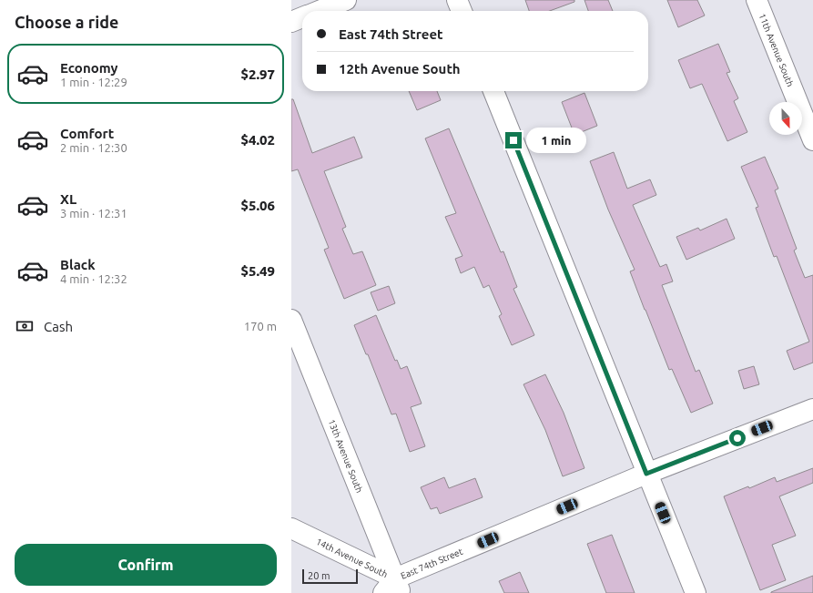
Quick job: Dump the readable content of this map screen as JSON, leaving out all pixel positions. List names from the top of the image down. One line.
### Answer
{"streets":{"street":["11th Avenue South","13th Avenue South","14th Avenue South","East 74th Street"]},"crossings":[["13th Avenue South","14th Avenue South"],["13th Avenue South","East 74th Street"],["14th Avenue South","East 74th Street"]],"scale_bar":"20 m","north":"bottom","page":{"heading":"Choose a ride","banner":["East 74th Street","12th Avenue South"],"list":[{"name":"Economy","note":"1 min · 12:29","value":"$2.97"},{"name":"Comfort","note":"2 min · 12:30","value":"$4.02"},{"name":"XL","note":"3 min · 12:31","value":"$5.06"},{"name":"Black","note":"4 min · 12:32","value":"$5.49"}],"bubble":"1 min","pay":["Cash","170 m"],"buttons":"Confirm","scale":"20 m"}}
